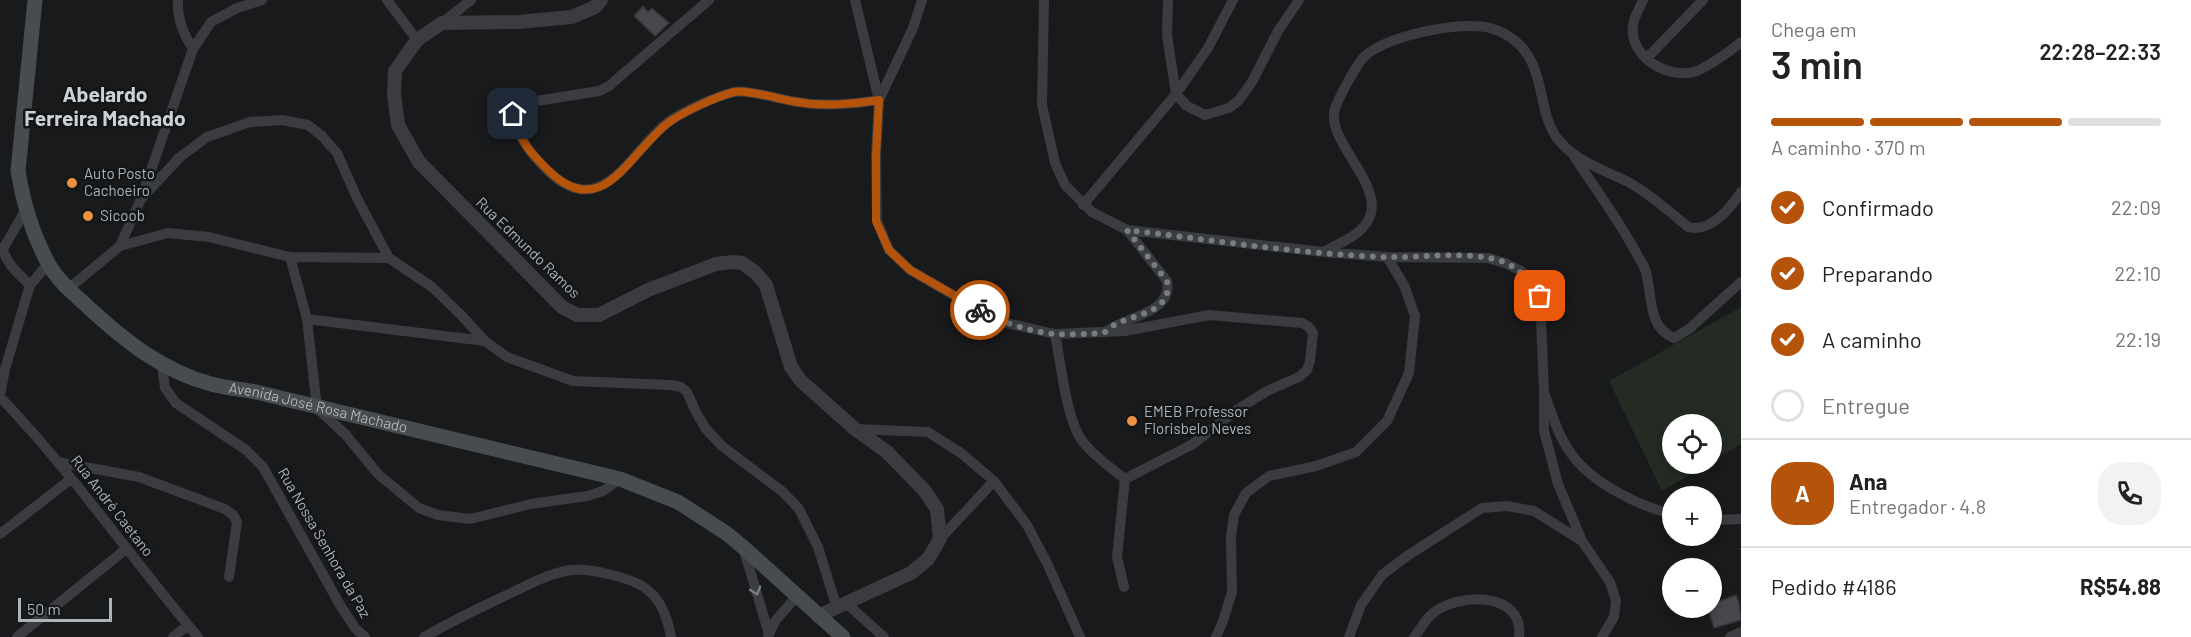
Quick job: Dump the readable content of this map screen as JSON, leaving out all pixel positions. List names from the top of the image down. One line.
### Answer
{"streets":{"main road":["Avenida José Rosa Machado"],"street":["Rua Edmundo Ramos","Rua André Caetano","Rua Nossa Senhora da Paz"]},"crossings":[["Avenida José Rosa Machado","Rua André Caetano"],["Avenida José Rosa Machado","Rua Nossa Senhora da Paz"]],"districts":["Abelardo Ferreira Machado"],"places":["Auto Posto Cachoeiro","Sicoob","EMEB Professor Florisbelo Neves"],"scale_bar":"50 m","page":{"heading":["3 min","Chega em","22:28–22:33"],"panel":["Ana","Entregador · 4.8","Pedido #4186","R$54.88"],"bar":"A caminho · 370 m","list":[["Confirmado","22:09"],["Preparando","22:10"],["A caminho","22:19"],"Entregue"],"map_buttons":["+","−"],"round":"A","scale":"50 m"}}
